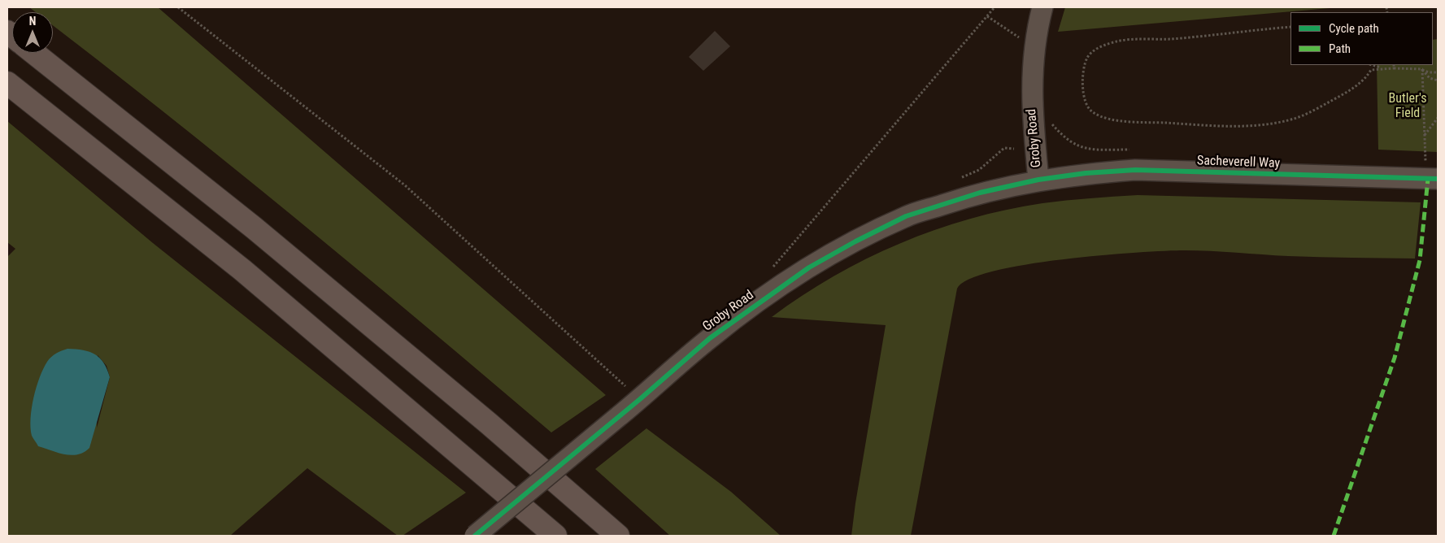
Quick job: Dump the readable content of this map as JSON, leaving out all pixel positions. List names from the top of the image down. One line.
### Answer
{"streets":{"street":["Groby Road","Sacheverell Way"]},"crossings":[["Groby Road","Sacheverell Way"]],"parks":["Butler's Field"],"legend":["Cycle path","Path"],"north":"top"}
